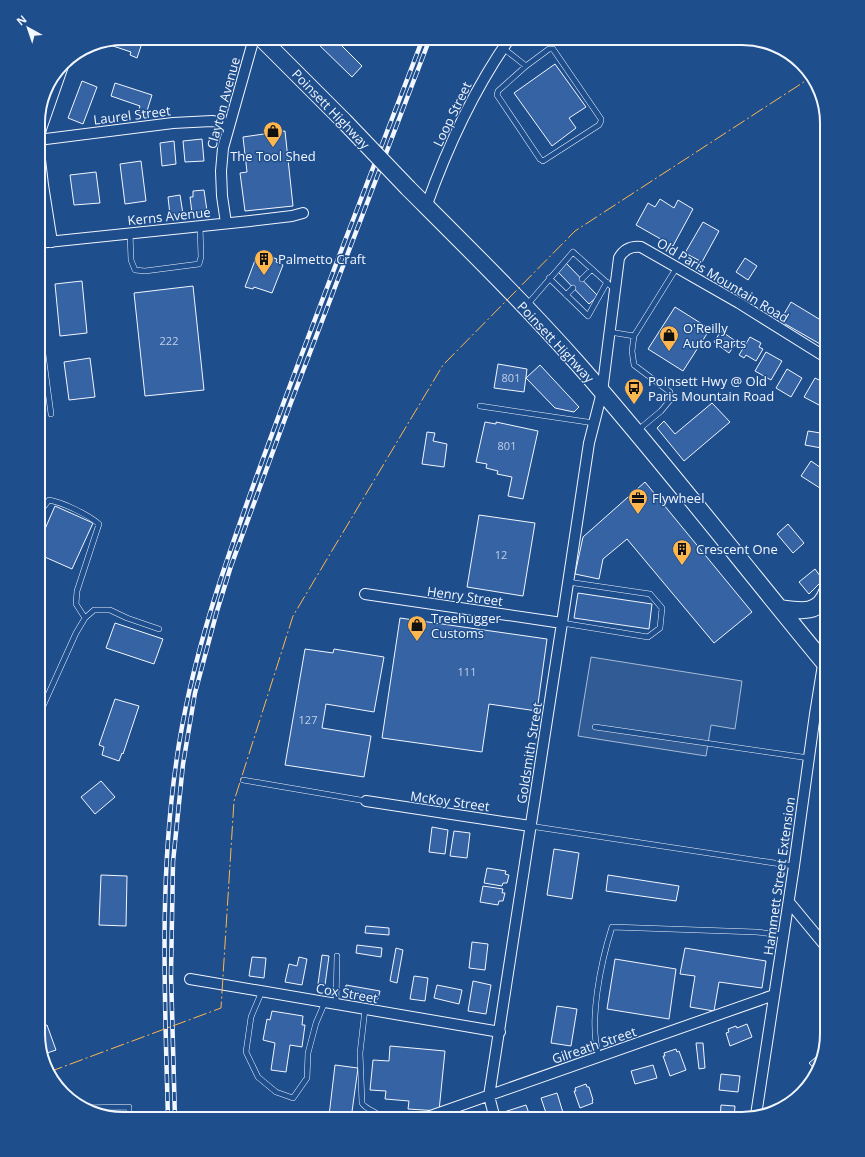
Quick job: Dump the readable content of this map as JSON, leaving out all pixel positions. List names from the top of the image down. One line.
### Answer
{"streets":{"highway":["Poinsett Highway"],"street":["Clayton Avenue","Loop Street","Laurel Street","Kerns Avenue","Old Paris Mountain Road","Henry Street","Goldsmith Street","McKoy Street","Hammett Street Extension","Cox Street","Gilreath Street"]},"crossings":[["Clayton Avenue","Laurel Street"],["Clayton Avenue","Kerns Avenue"],["Poinsett Highway","Loop Street"],["Poinsett Highway","Old Paris Mountain Road"],["Poinsett Highway","Goldsmith Street"],["Old Paris Mountain Road","Goldsmith Street"],["Henry Street","Goldsmith Street"],["Goldsmith Street","McKoy Street"],["Goldsmith Street","Cox Street"],["Goldsmith Street","Gilreath Street"],["Hammett Street Extension","Gilreath Street"]],"places":{"shop":["The Tool Shed","O'Reilly Auto Parts","Treehugger Customs"],"building":["Palmetto Craft","Crescent One"],"bus stop":["Poinsett Hwy @ Old Paris Mountain Road"],"office":["Flywheel"]},"house_numbers":["222","801","801","12","111","127"],"north":"top left"}
